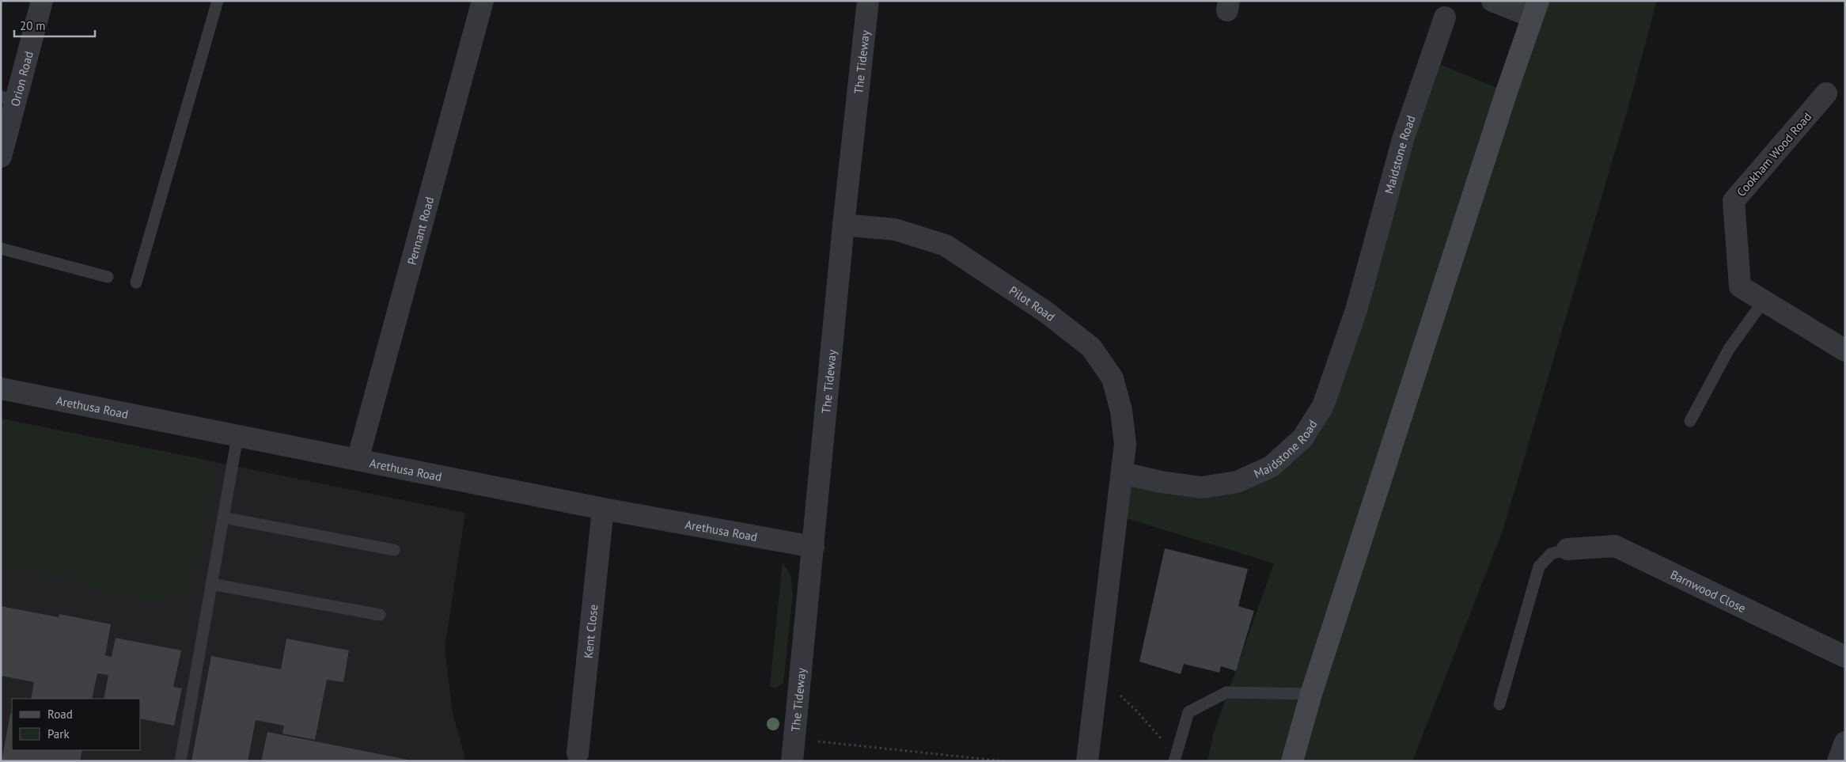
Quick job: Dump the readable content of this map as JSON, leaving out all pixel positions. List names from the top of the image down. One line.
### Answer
{"streets":{"street":["The Tideway","Orion Road","Cookham Wood Road","Maidstone Road","Pennant Road","Pilot Road","Arethusa Road","Barnwood Close","Kent Close"]},"crossings":[["The Tideway","Pilot Road"],["The Tideway","Arethusa Road"],["Maidstone Road","Pilot Road"],["Pennant Road","Arethusa Road"],["Arethusa Road","Kent Close"]],"legend":["Road","Park"],"scale_bar":"20 m"}
